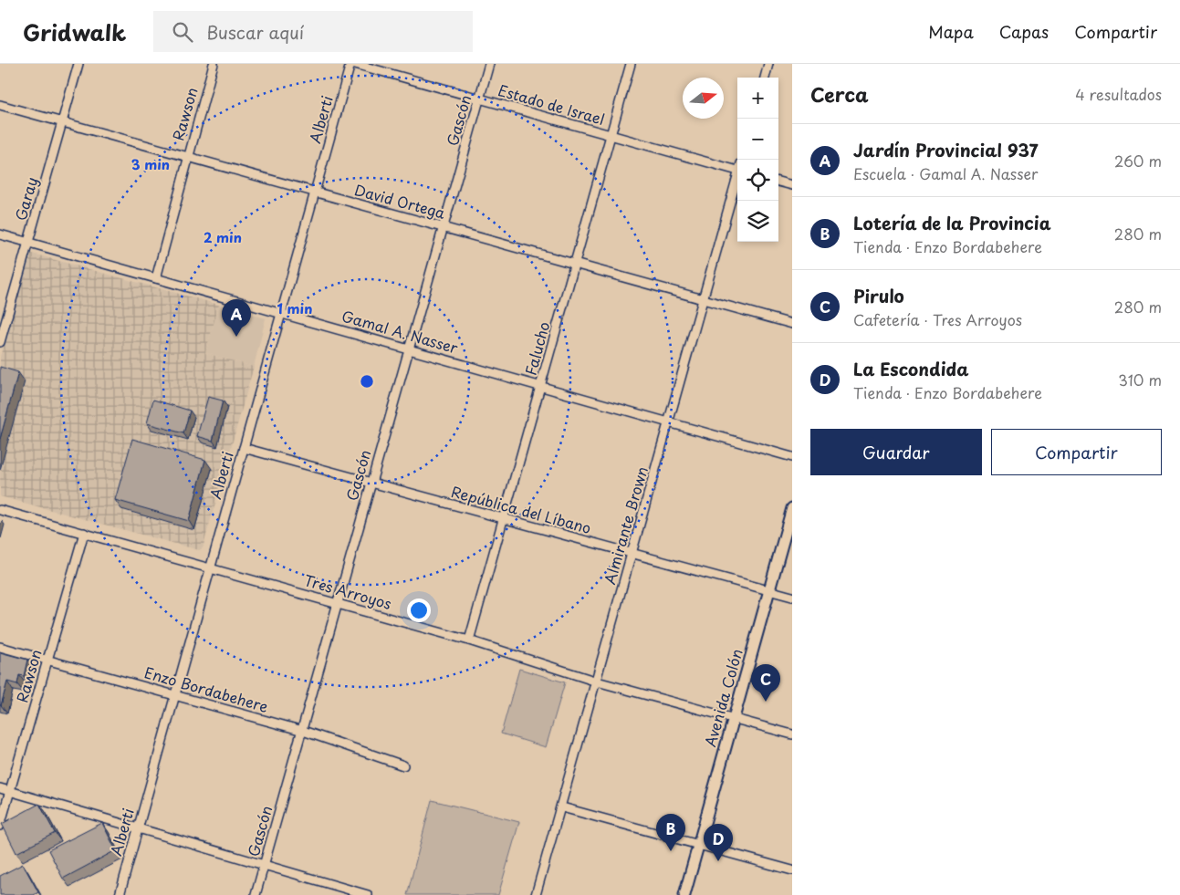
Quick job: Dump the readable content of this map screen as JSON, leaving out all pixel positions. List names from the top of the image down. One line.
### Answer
{"streets":{"main road":["Avenida Colón"],"street":["Estado de Israel","Rawson","Alberti","Gascón","Garay","David Ortega","Gamal A. Nasser","Falucho","República del Líbano","Almirante Brown","Tres Arroyos","Enzo Bordabehere"]},"crossings":[["Estado de Israel","Gascón"],["Estado de Israel","Falucho"],["Rawson","David Ortega"],["Rawson","Gamal A. Nasser"],["Rawson","Tres Arroyos"],["Rawson","Enzo Bordabehere"],["Alberti","David Ortega"],["Alberti","Gamal A. Nasser"],["Alberti","República del Líbano"],["Alberti","Tres Arroyos"],["Alberti","Enzo Bordabehere"],["Gascón","David Ortega"],["Gascón","Gamal A. Nasser"],["Gascón","República del Líbano"],["Gascón","Tres Arroyos"],["Gascón","Enzo Bordabehere"],["Garay","David Ortega"],["Garay","Gamal A. Nasser"],["David Ortega","Falucho"],["David Ortega","Almirante Brown"],["Gamal A. Nasser","Falucho"],["Gamal A. Nasser","Almirante Brown"],["Falucho","República del Líbano"],["Falucho","Tres Arroyos"],["República del Líbano","Almirante Brown"],["República del Líbano","Avenida Colón"],["Almirante Brown","Tres Arroyos"],["Tres Arroyos","Avenida Colón"]],"north":"right","page":{"header":"Gridwalk","search":"Buscar aquí","nav":["Mapa","Capas","Compartir"],"heading":["Cerca","4 resultados"],"map_buttons":["+","−"],"list":[{"mark":"A","name":"Jardín Provincial 937","note":"Escuela · Gamal A. Nasser","value":"260 m"},{"mark":"B","name":"Lotería de la Provincia","note":"Tienda · Enzo Bordabehere","value":"280 m"},{"mark":"C","name":"Pirulo","note":"Cafetería · Tres Arroyos","value":"280 m"},{"mark":"D","name":"La Escondida","note":"Tienda · Enzo Bordabehere","value":"310 m"}],"pins":["A","C","B","D"],"buttons":["Guardar","Compartir"]},"rings":["3 min","2 min","1 min"]}
